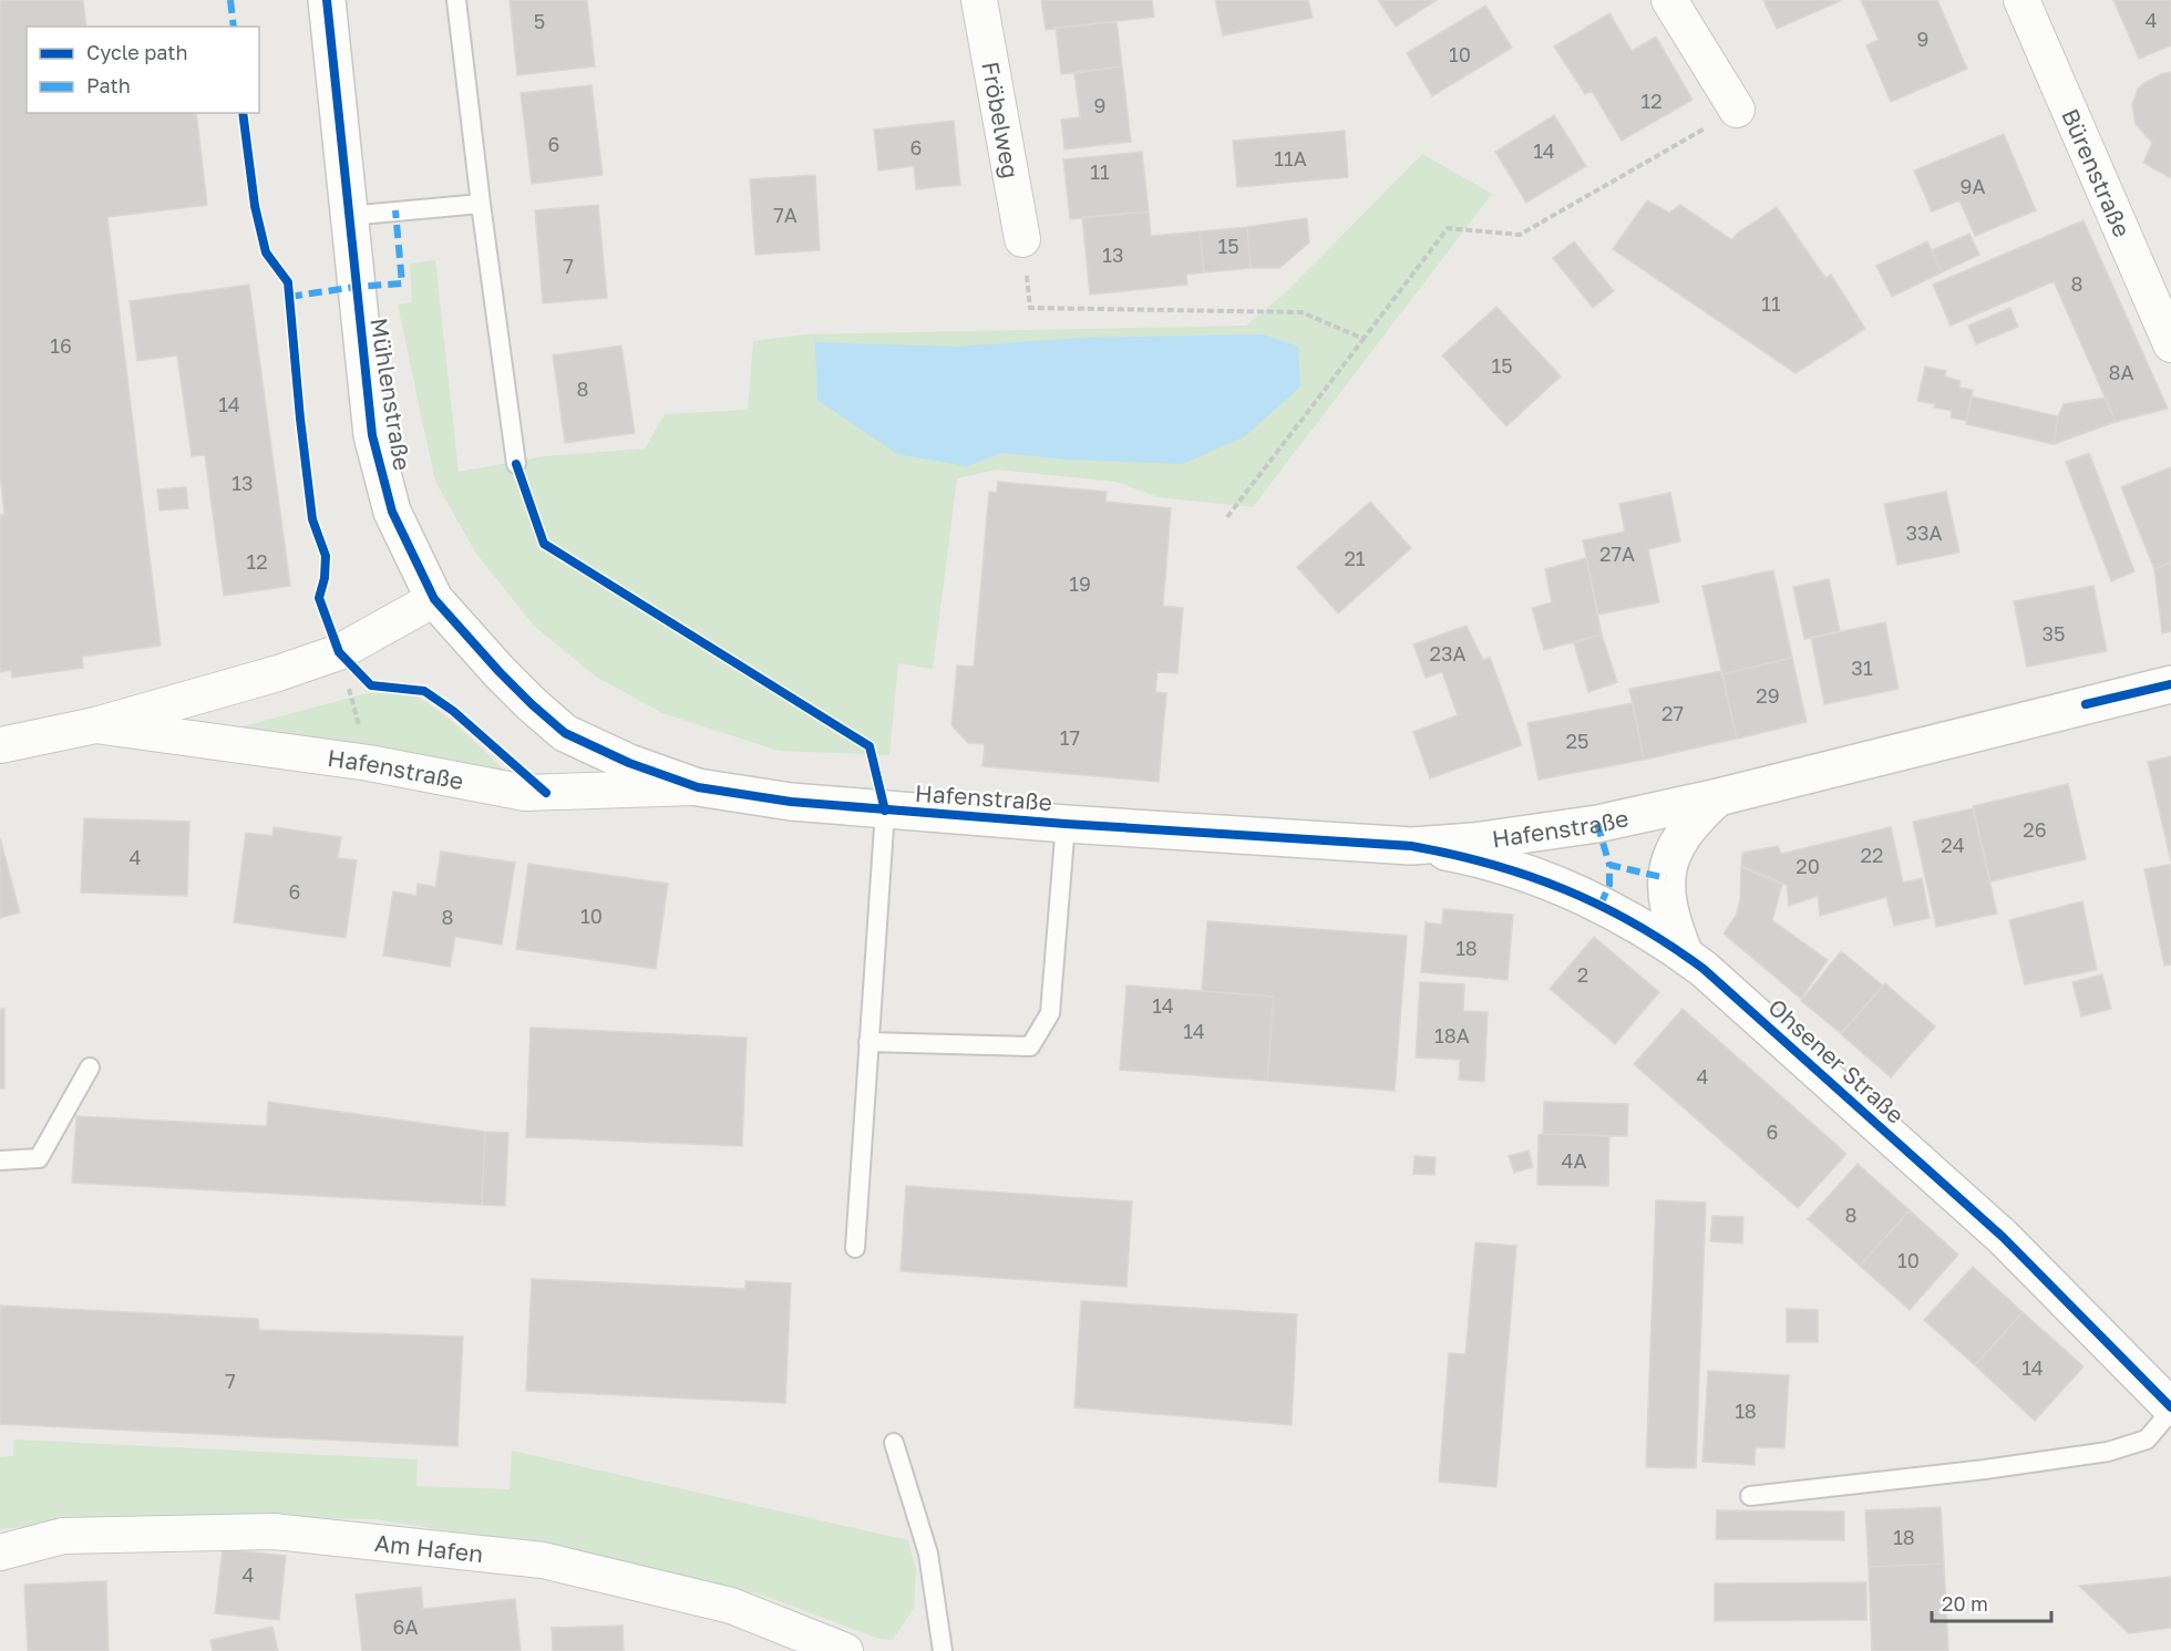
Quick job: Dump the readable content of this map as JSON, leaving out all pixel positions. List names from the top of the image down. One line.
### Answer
{"streets":{"main road":["Mühlenstraße","Hafenstraße","Ohsener Straße"],"street":["Fröbelweg","Bürenstraße","Am Hafen"]},"crossings":[["Mühlenstraße","Hafenstraße"],["Hafenstraße","Ohsener Straße"]],"house_numbers":["4","5","9","10","12","9","6","6","14","11A","11","9A","7A","15","13","7","8","11","16","15","8A","8","14","13","33A","27A","21","12","19","35","23A","31","29","27","17","25","26","24","22","4","20","6","10","8","18","2","14","14","18A","4","6","4A","8","10","14","7","18","18","4","6A"],"legend":["Cycle path","Path"],"scale_bar":"20 m"}
